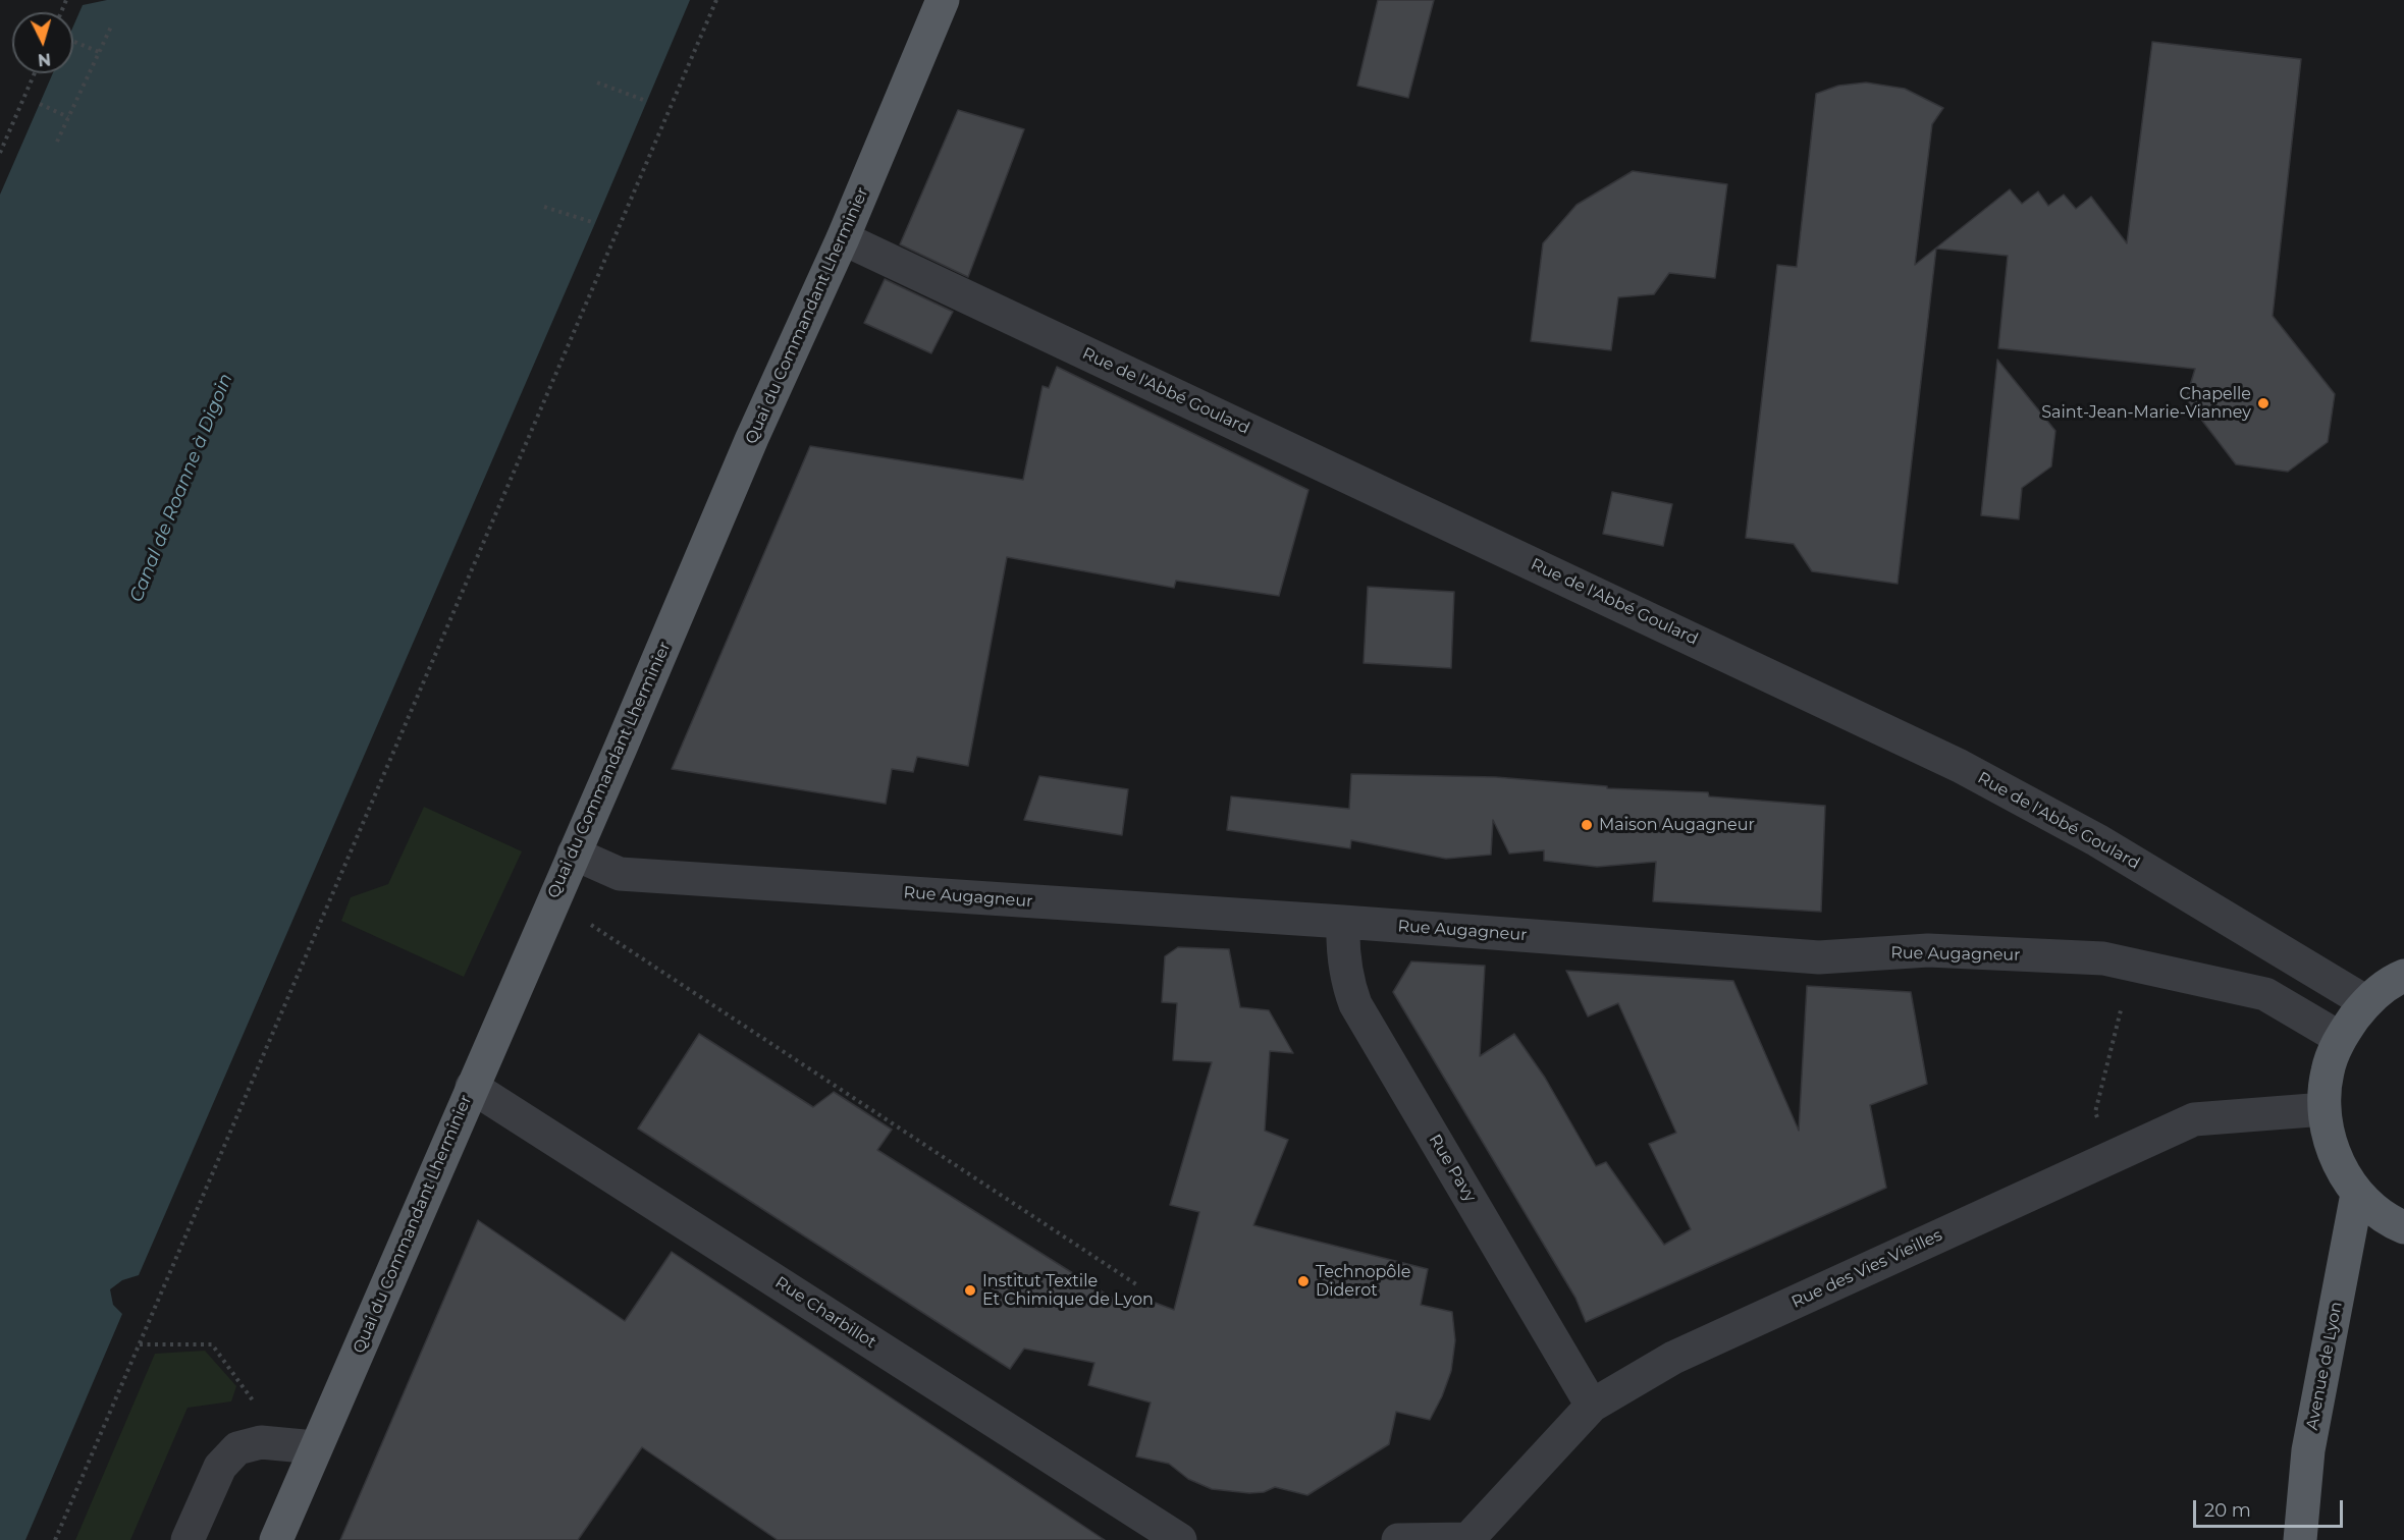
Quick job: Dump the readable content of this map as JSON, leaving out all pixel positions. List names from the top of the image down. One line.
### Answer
{"streets":{"main road":["Quai du Commandant Lherminier","Avenue de Lyon"],"street":["Rue de l'Abbé Goulard","Rue Augagneur","Rue Pavy","Rue des Vies Vieilles","Rue Charbillot"]},"crossings":[["Quai du Commandant Lherminier","Rue de l'Abbé Goulard"],["Quai du Commandant Lherminier","Rue Augagneur"],["Quai du Commandant Lherminier","Rue Charbillot"],["Rue Augagneur","Rue Pavy"],["Rue Pavy","Rue des Vies Vieilles"]],"water":["Canal de Roanne à Digoin"],"places":["Chapelle Saint-Jean-Marie-Vianney","Maison Augagneur","Technopôle Diderot","Institut Textile Et Chimique de Lyon"],"scale_bar":"20 m","north":"bottom"}
